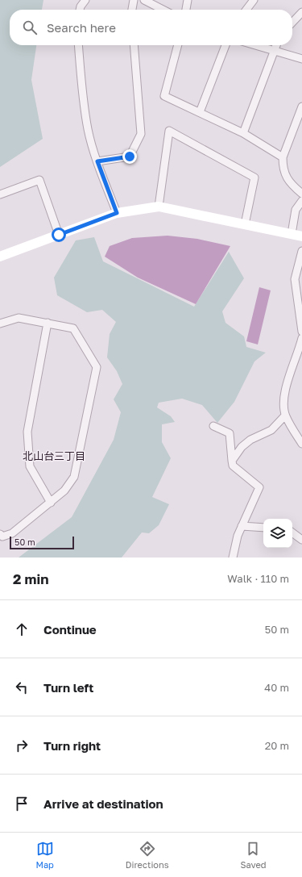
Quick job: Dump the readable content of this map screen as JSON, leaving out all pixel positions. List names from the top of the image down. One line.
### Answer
{"districts":["北山台三丁目"],"scale_bar":"50 m","page":{"search":"Search here","scale":"50 m","heading":["2 min","Walk · 110 m"],"list":[["Continue","50 m"],["Turn left","40 m"],["Turn right","20 m"],"Arrive at destination"],"nav":["Map","Directions","Saved"]}}
